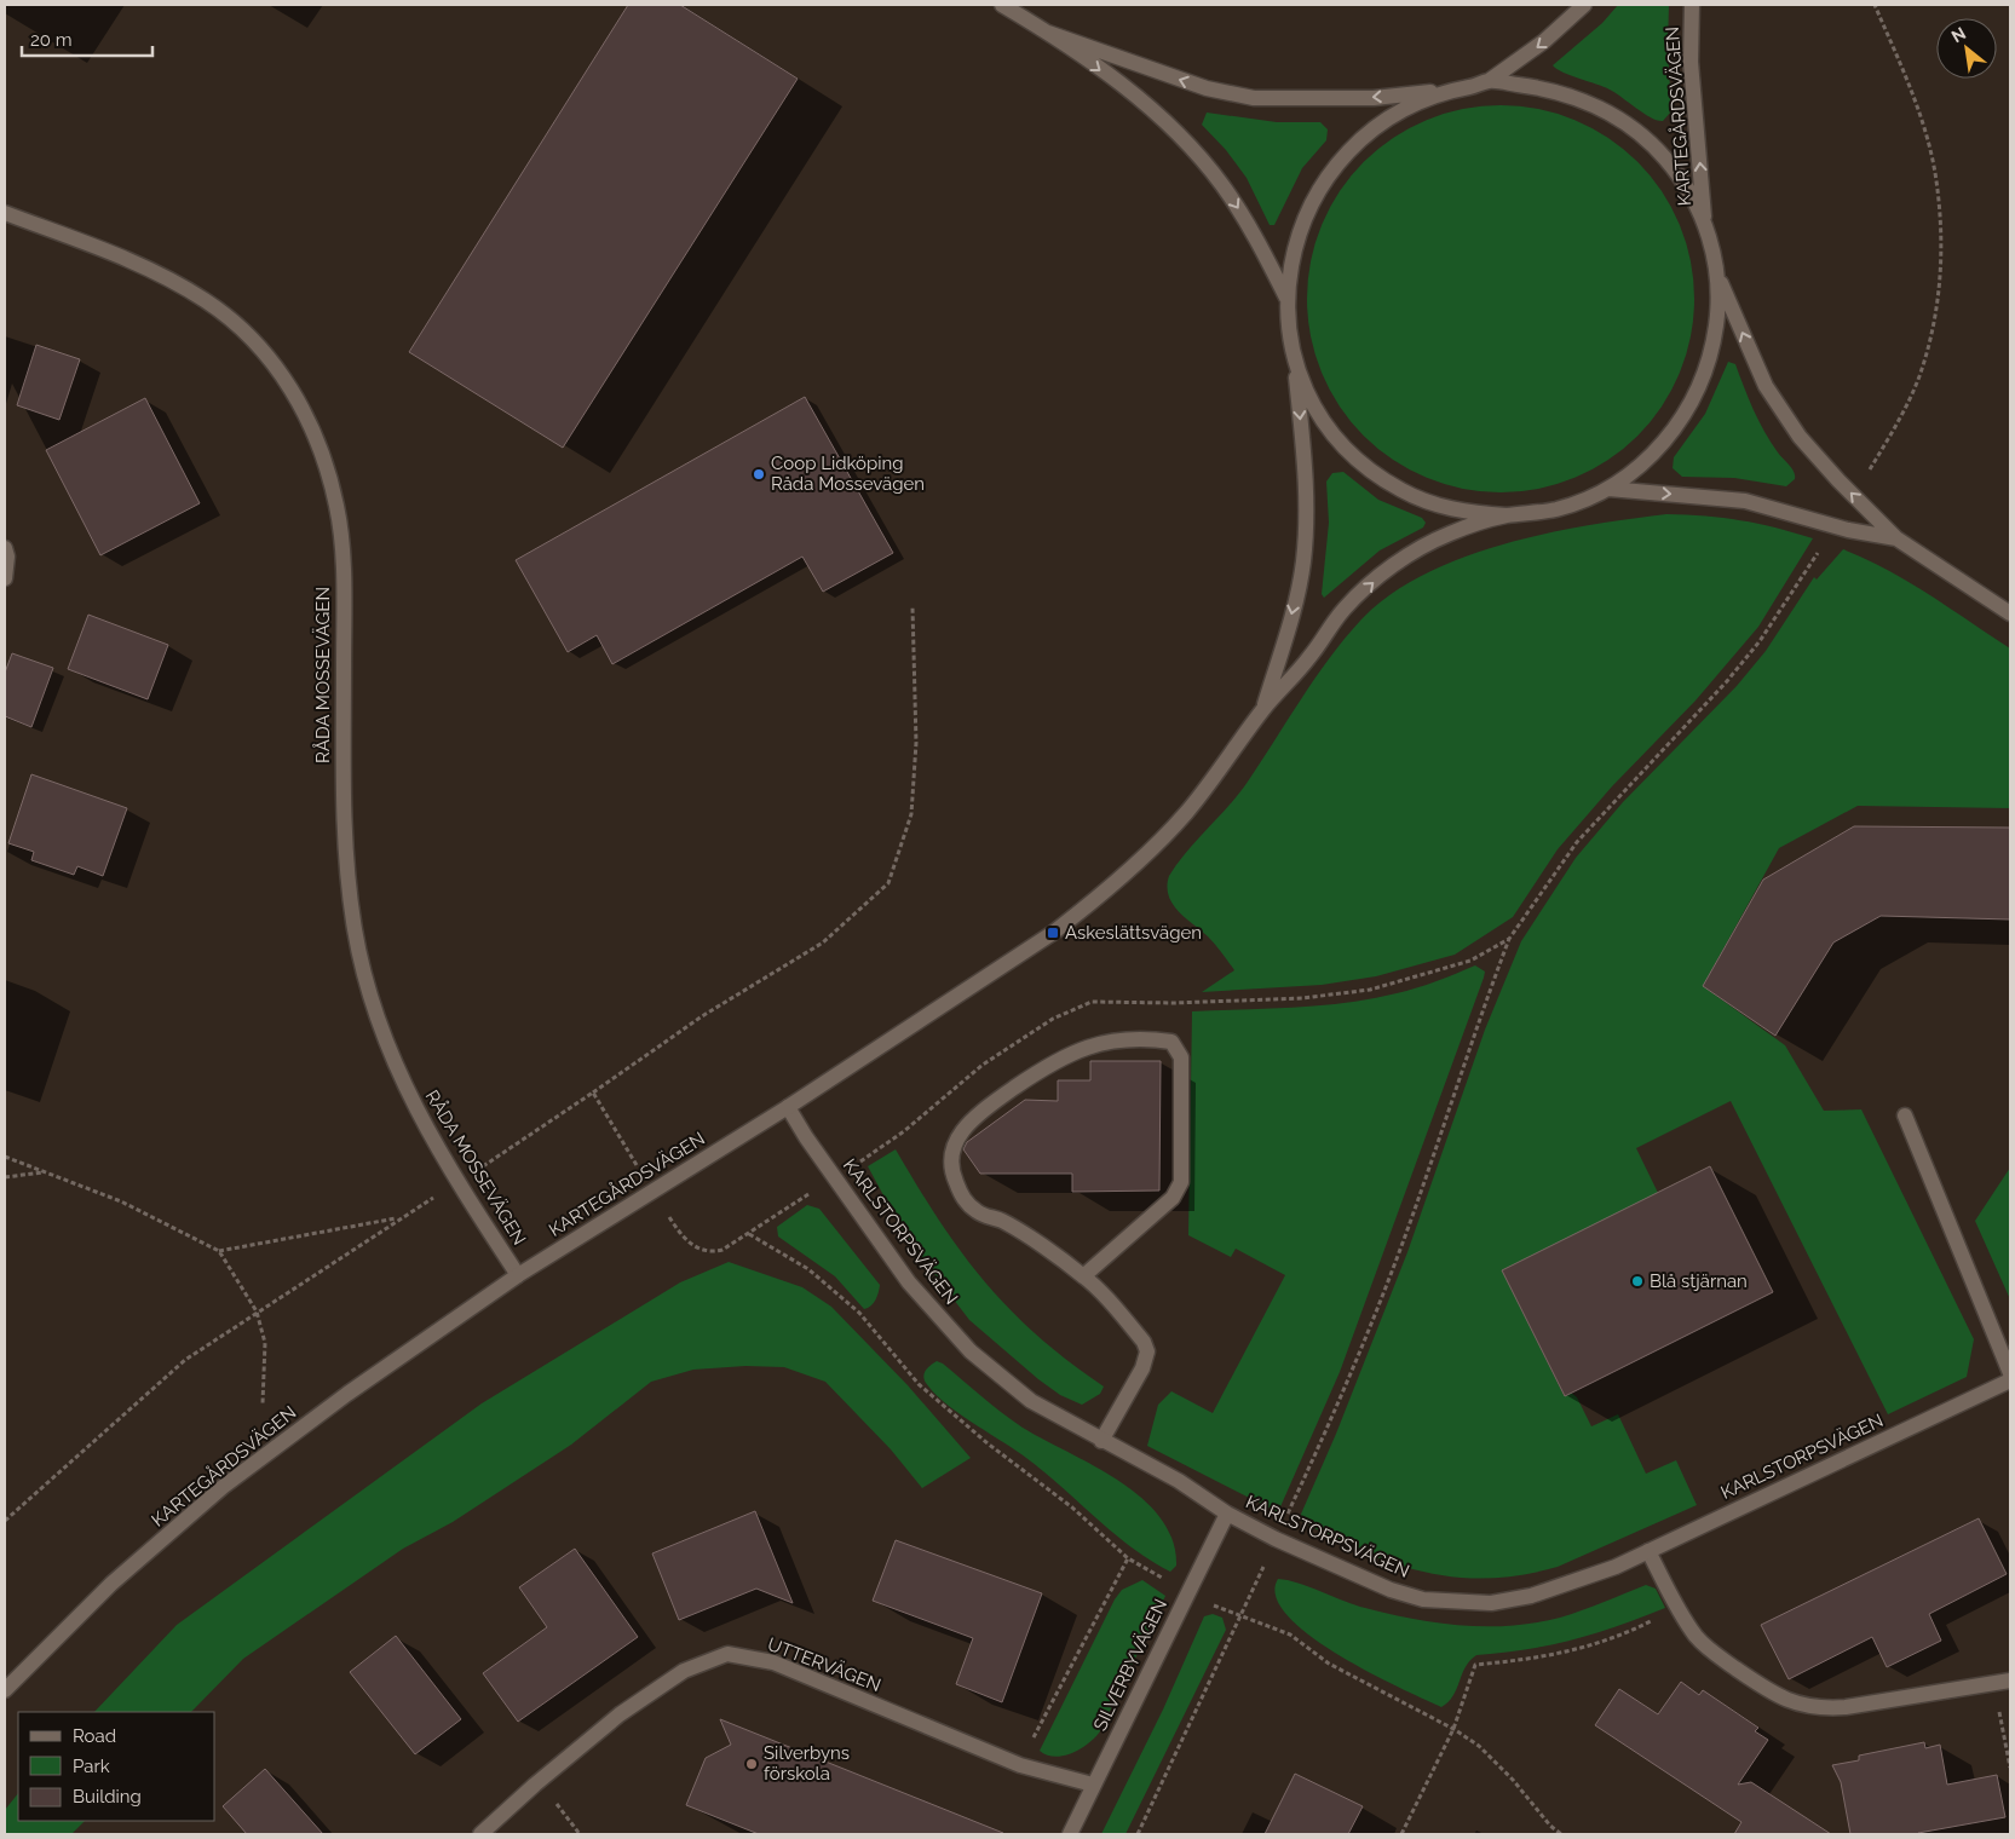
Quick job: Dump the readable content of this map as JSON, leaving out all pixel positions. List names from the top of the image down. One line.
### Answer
{"streets":{"street":["KARTEGÅRDSVÄGEN","RÅDA MOSSEVÄGEN","KARLSTORPSVÄGEN","UTTERVÄGEN","SILVERBYVÄGEN"]},"crossings":[["KARTEGÅRDSVÄGEN","RÅDA MOSSEVÄGEN"],["KARTEGÅRDSVÄGEN","KARLSTORPSVÄGEN"],["KARLSTORPSVÄGEN","SILVERBYVÄGEN"],["UTTERVÄGEN","SILVERBYVÄGEN"]],"places":{"other":["Coop Lidköping Råda Mossevägen","Blå stjärnan","Silverbyns förskola"],"transit":["Askeslättsvägen"]},"legend":["Road","Park","Building"],"scale_bar":"20 m","north":"top left"}
